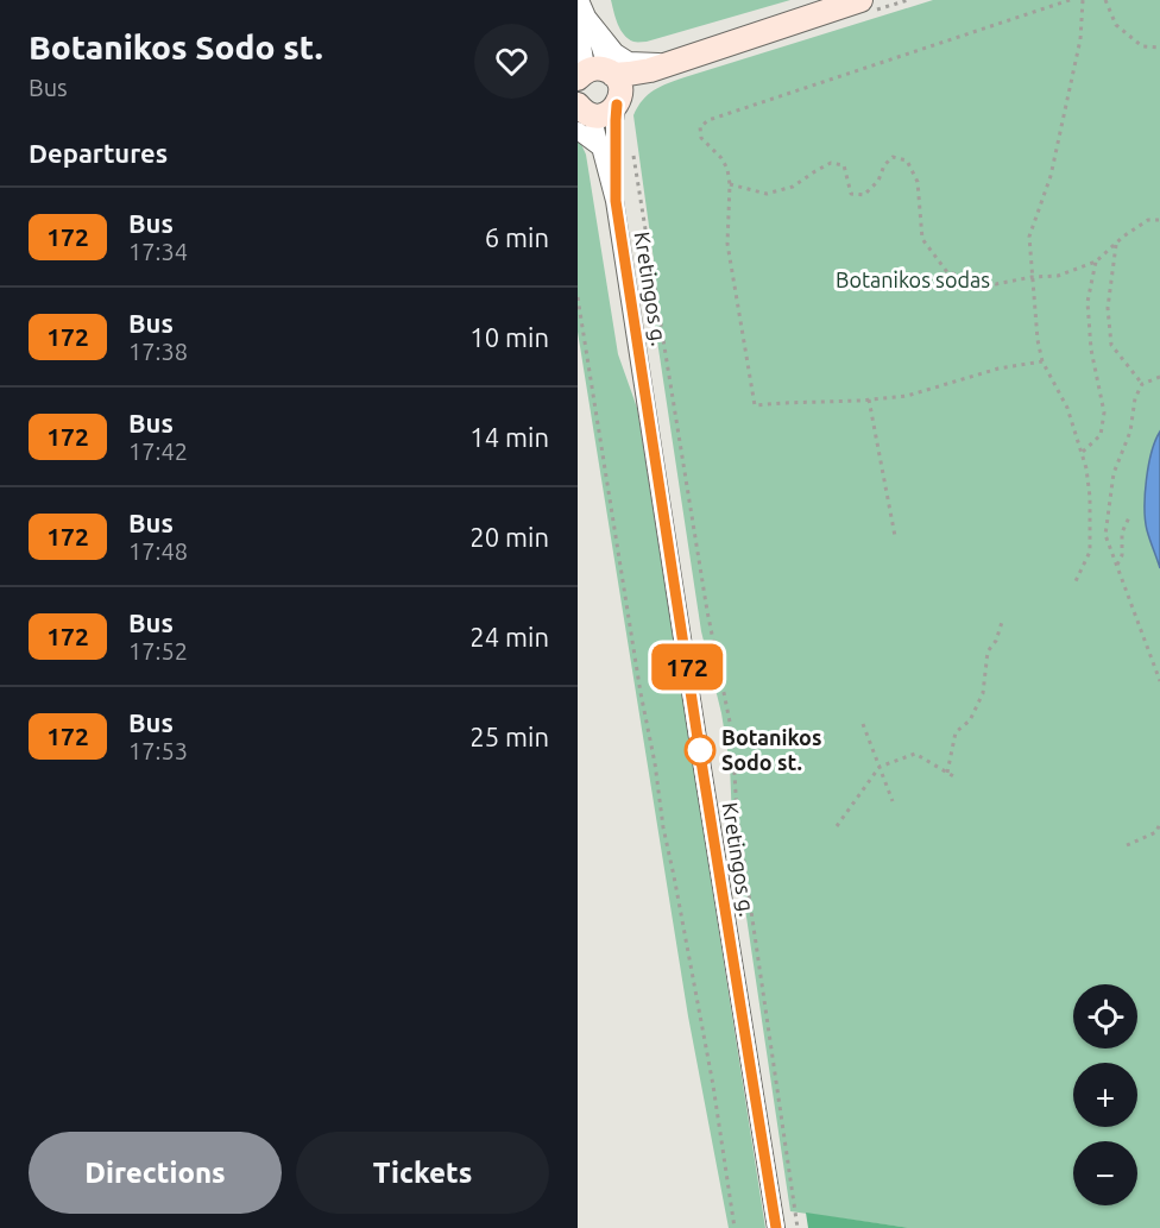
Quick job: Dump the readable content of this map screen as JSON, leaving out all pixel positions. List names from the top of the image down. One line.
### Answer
{"streets":{"street":["Kretingos g."]},"parks":["Botanikos sodas"],"places":["Botanikos Sodo st."],"lines":["bus line 172"],"page":{"heading":[["Botanikos Sodo st.","Bus"],"Departures"],"on_map":"172","list":[{"mark":"172","name":"Bus","note":"17:34","value":"6 min"},{"mark":"172","name":"Bus","note":"17:38","value":"10 min"},{"mark":"172","name":"Bus","note":"17:42","value":"14 min"},{"mark":"172","name":"Bus","note":"17:48","value":"20 min"},{"mark":"172","name":"Bus","note":"17:52","value":"24 min"},{"mark":"172","name":"Bus","note":"17:53","value":"25 min"}],"map_buttons":["+","−"],"buttons":["Directions","Tickets"]}}
